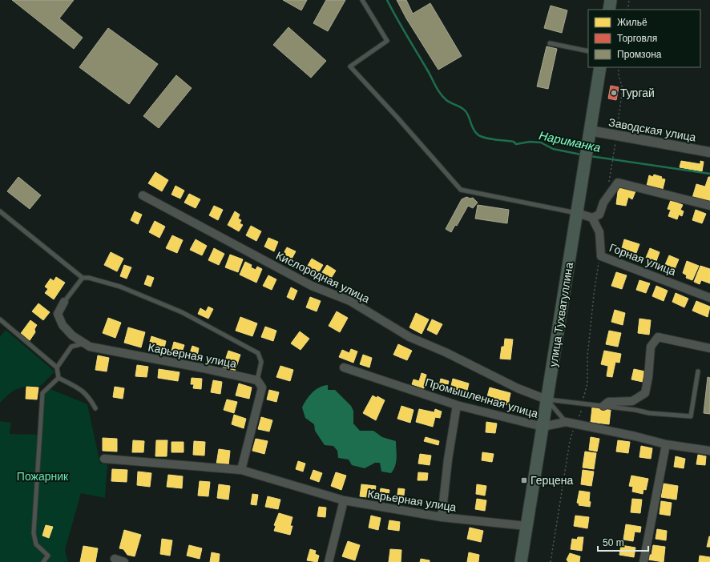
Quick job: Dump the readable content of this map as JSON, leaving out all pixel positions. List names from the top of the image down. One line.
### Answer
{"streets":{"main road":["улица Тухватуллина"],"street":["Заводская улица","Горная улица","Кислородная улица","Карьерная улица","Промышленная улица"]},"crossings":[["Заводская улица","улица Тухватуллина"],["Кислородная улица","улица Тухватуллина"],["улица Тухватуллина","Карьерная улица"],["улица Тухватуллина","Промышленная улица"]],"water":["Нариманка"],"parks":["Пожарник"],"places":{"other":["Тургай"],"transit":["Герцена"]},"legend":["Жильё","Торговля","Промзона"],"scale_bar":"50 m"}
